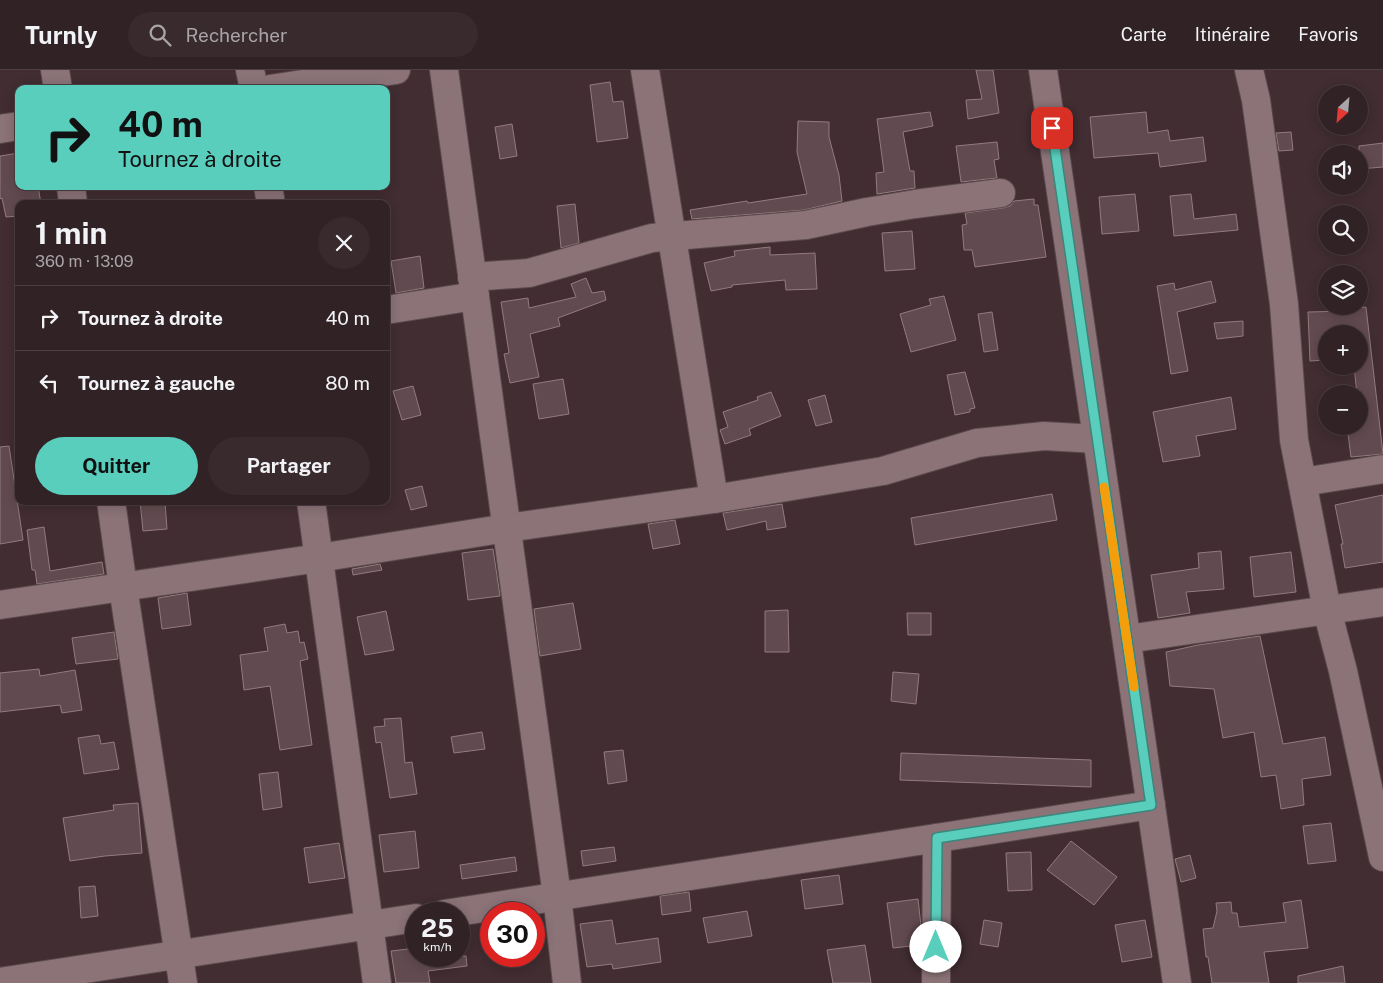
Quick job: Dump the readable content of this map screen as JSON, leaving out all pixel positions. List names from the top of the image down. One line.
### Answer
{"north":"bottom left","page":{"header":"Turnly","search":"Rechercher","nav":["Carte","Itinéraire","Favoris"],"map_buttons":["+","−"],"turn":["40 m","Tournez à droite"],"heading":["1 min","360 m · 13:09"],"list":[{"name":"Tournez à droite","value":"40 m"},{"name":"Tournez à gauche","value":"80 m"}],"buttons":["Quitter","Partager"],"speed":"25 km/h","limit":"30"}}
